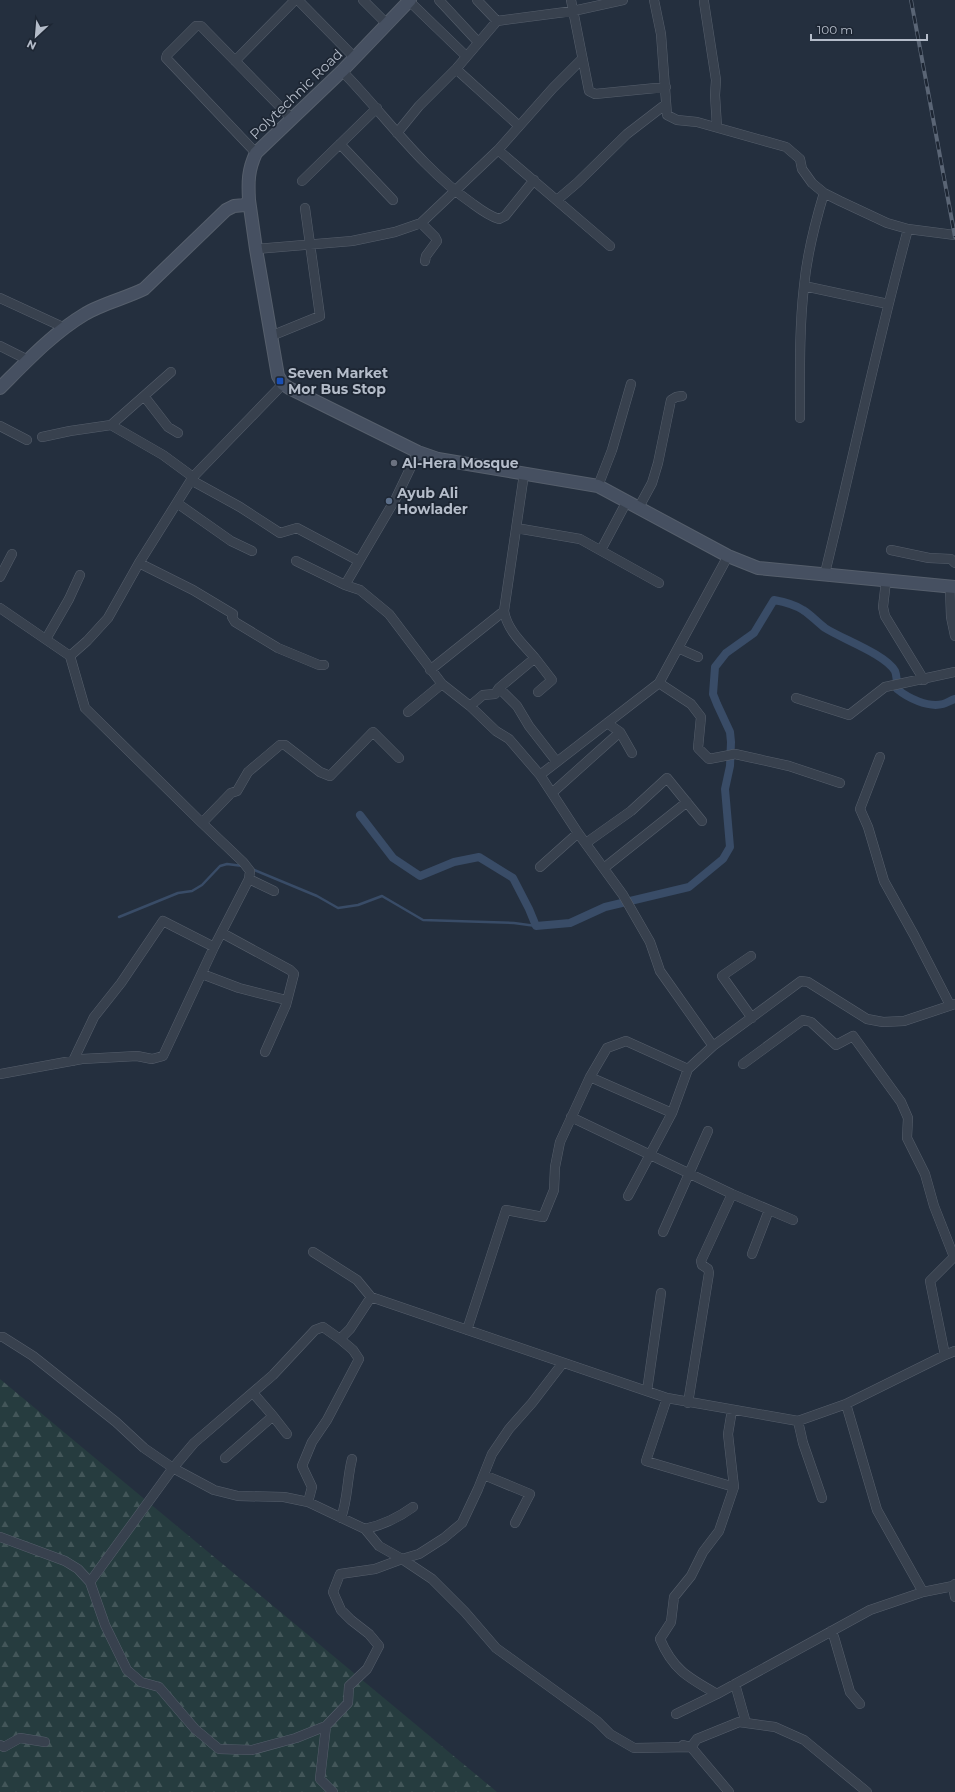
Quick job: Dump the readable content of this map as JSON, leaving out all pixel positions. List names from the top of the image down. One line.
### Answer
{"streets":{"street":["Polytechnic Road"]},"places":{"transit":["Seven Market Mor Bus Stop"],"other":["Al-Hera Mosque","Ayub Ali Howlader"]},"scale_bar":"100 m","north":"bottom left"}
